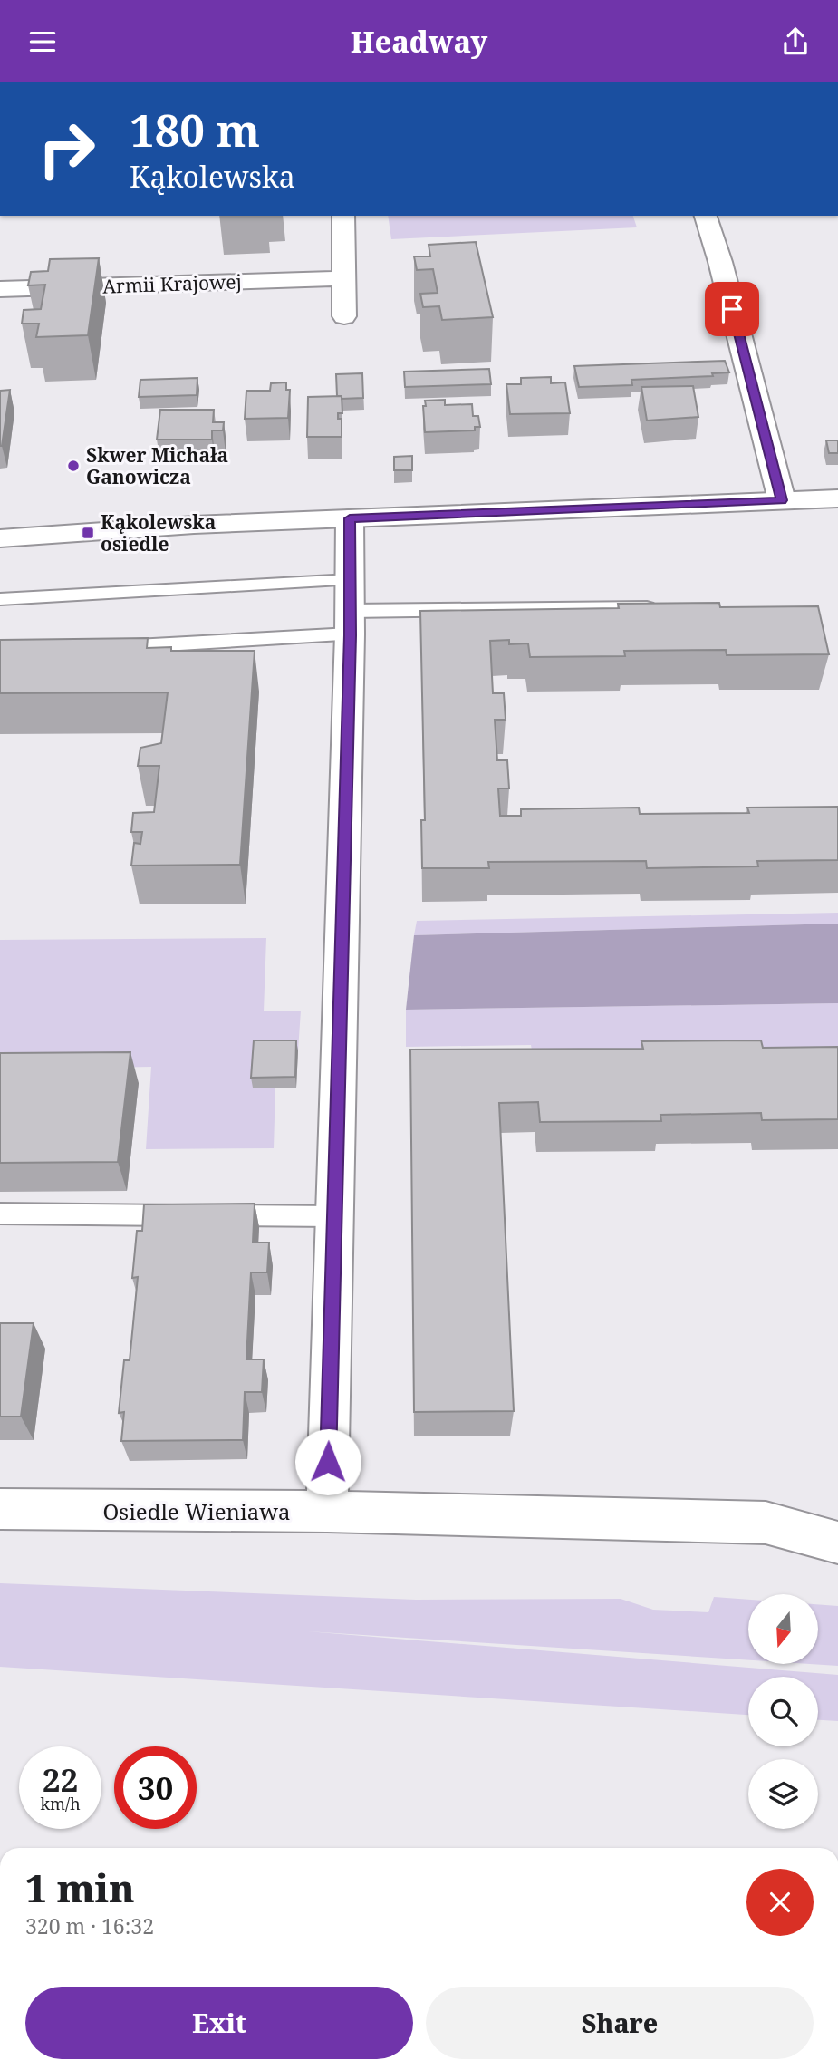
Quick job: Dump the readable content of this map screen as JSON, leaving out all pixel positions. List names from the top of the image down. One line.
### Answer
{"streets":{"street":["Armii Krajowej","Osiedle Wieniawa"]},"places":{"other":["Skwer Michała Ganowicza"],"transit":["Kąkolewska osiedle"]},"north":"bottom","page":{"header":"Headway","turn":["180 m","Kąkolewska"],"speed":"22 km/h","limit":"30","heading":["1 min","320 m · 16:32"],"buttons":["Exit","Share"]}}
